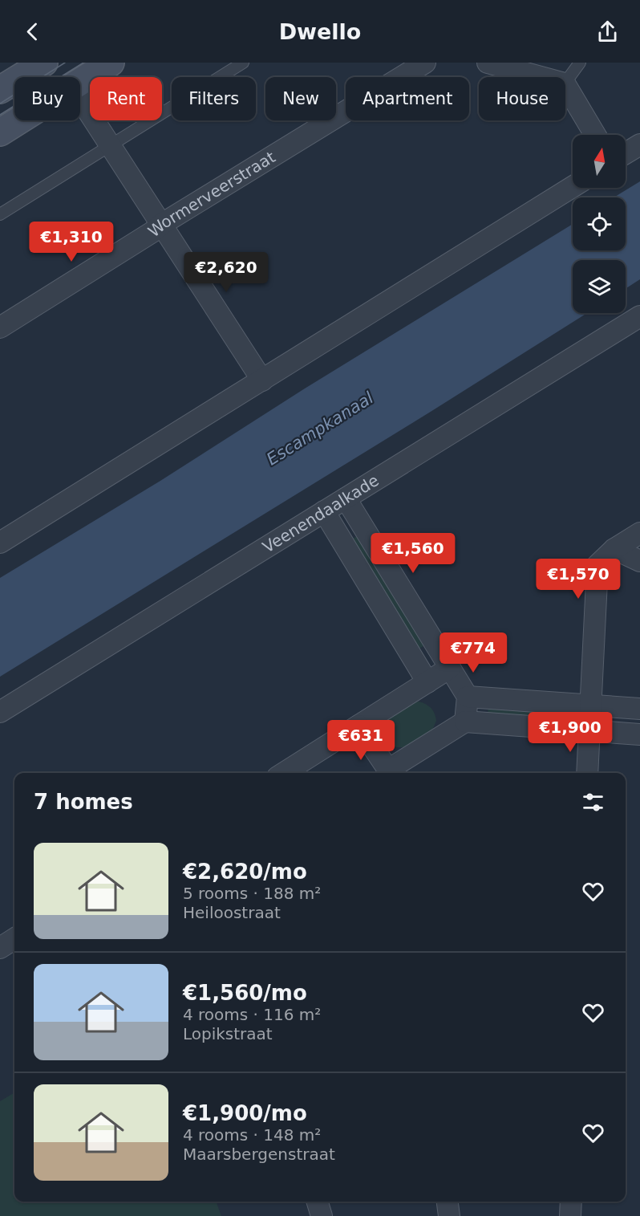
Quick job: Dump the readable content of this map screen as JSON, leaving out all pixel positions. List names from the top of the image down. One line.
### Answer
{"streets":{"street":["Wormerveerstraat","Veenendaalkade"]},"water":["Escampkanaal"],"north":"top","page":{"header":"Dwello","chip":["Buy","Rent","Filters","New","Apartment","House"],"price":["€1,310","€2,620","€1,560","€1,570","€774","€1,900","€631"],"heading":"7 homes","list":[{"name":"€2,620/mo","note":"5 rooms · 188 m² · Heiloostraat"},{"name":"€1,560/mo","note":"4 rooms · 116 m² · Lopikstraat"},{"name":"€1,900/mo","note":"4 rooms · 148 m² · Maarsbergenstraat"}]}}
